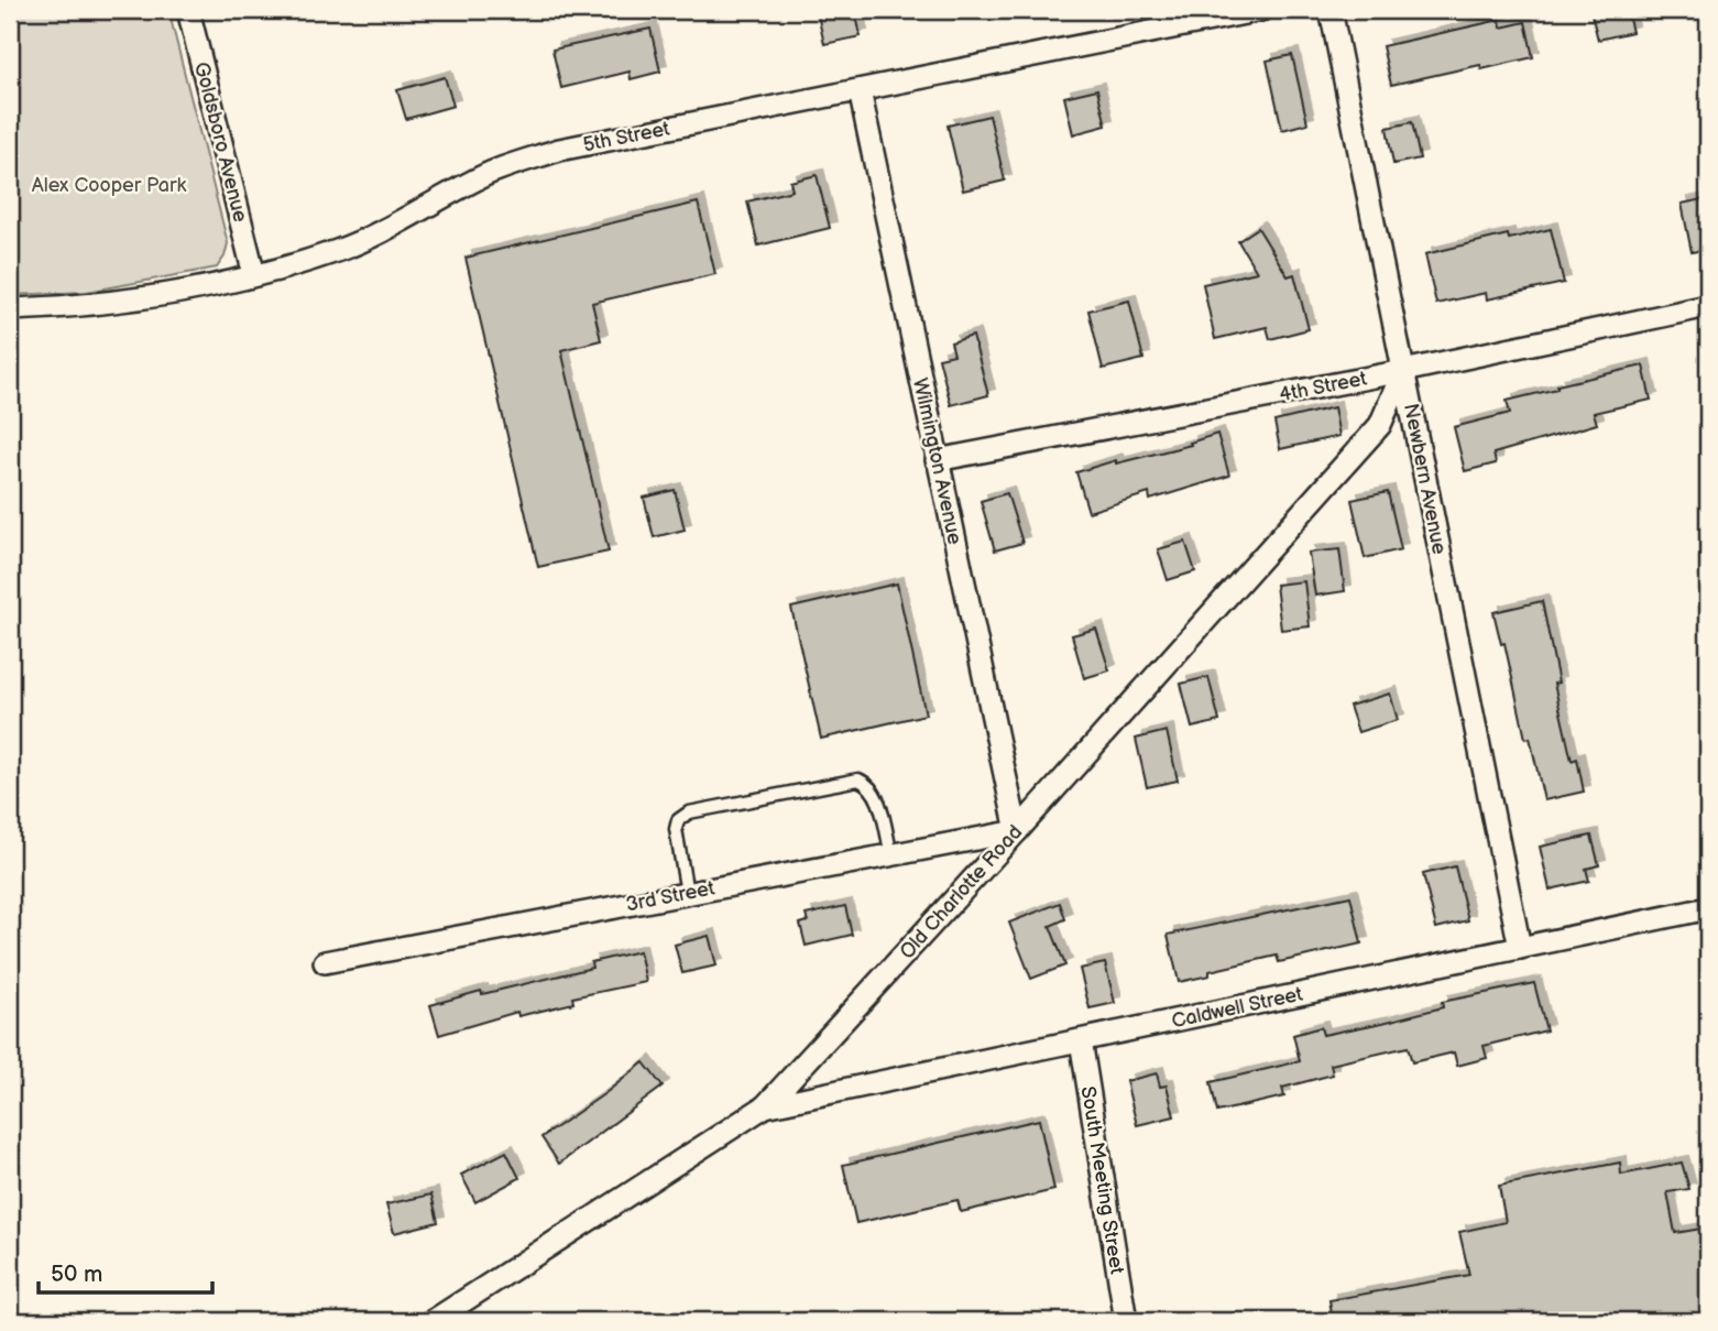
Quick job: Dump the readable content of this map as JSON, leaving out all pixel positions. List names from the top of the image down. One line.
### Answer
{"streets":{"street":["5th Street","Goldsboro Avenue","4th Street","Wilmington Avenue","Newbern Avenue","Old Charlotte Road","3rd Street","Caldwell Street","South Meeting Street"]},"crossings":[["5th Street","Goldsboro Avenue"],["5th Street","Wilmington Avenue"],["4th Street","Wilmington Avenue"],["4th Street","Newbern Avenue"],["4th Street","Old Charlotte Road"],["Wilmington Avenue","Old Charlotte Road"],["Wilmington Avenue","3rd Street"],["Newbern Avenue","Old Charlotte Road"],["Newbern Avenue","Caldwell Street"],["Old Charlotte Road","3rd Street"],["Old Charlotte Road","Caldwell Street"],["Caldwell Street","South Meeting Street"]],"parks":["Alex Cooper Park"],"scale_bar":"50 m"}
